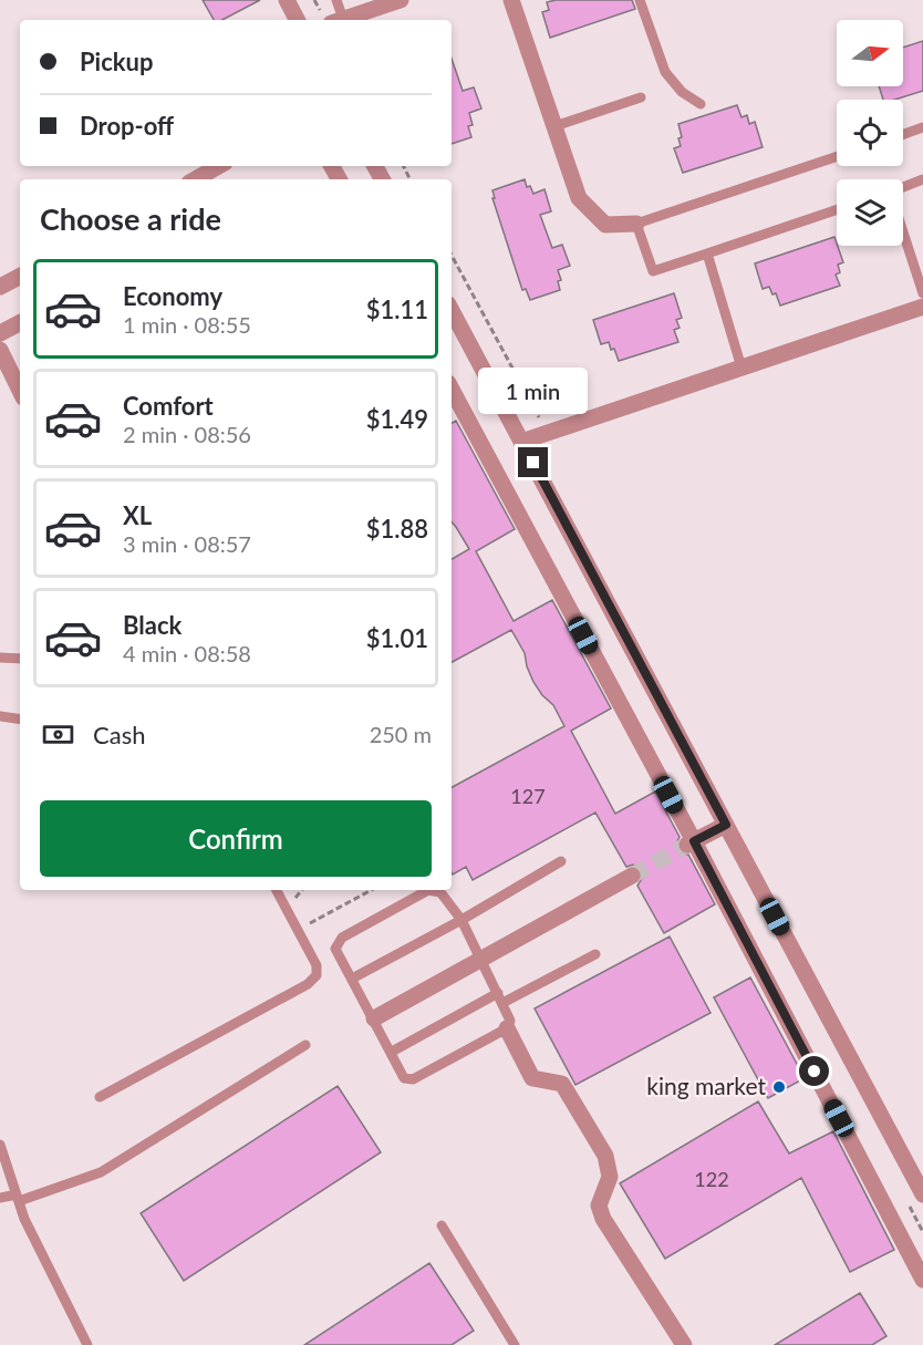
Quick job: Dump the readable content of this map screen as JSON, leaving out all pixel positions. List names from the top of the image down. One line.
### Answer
{"places":["king market"],"house_numbers":["127","122"],"north":"right","page":{"banner":["Pickup","Drop-off"],"heading":"Choose a ride","list":[{"name":"Economy","note":"1 min · 08:55","value":"$1.11"},{"name":"Comfort","note":"2 min · 08:56","value":"$1.49"},{"name":"XL","note":"3 min · 08:57","value":"$1.88"},{"name":"Black","note":"4 min · 08:58","value":"$1.01"}],"bubble":"1 min","pay":["Cash","250 m"],"buttons":"Confirm"}}
